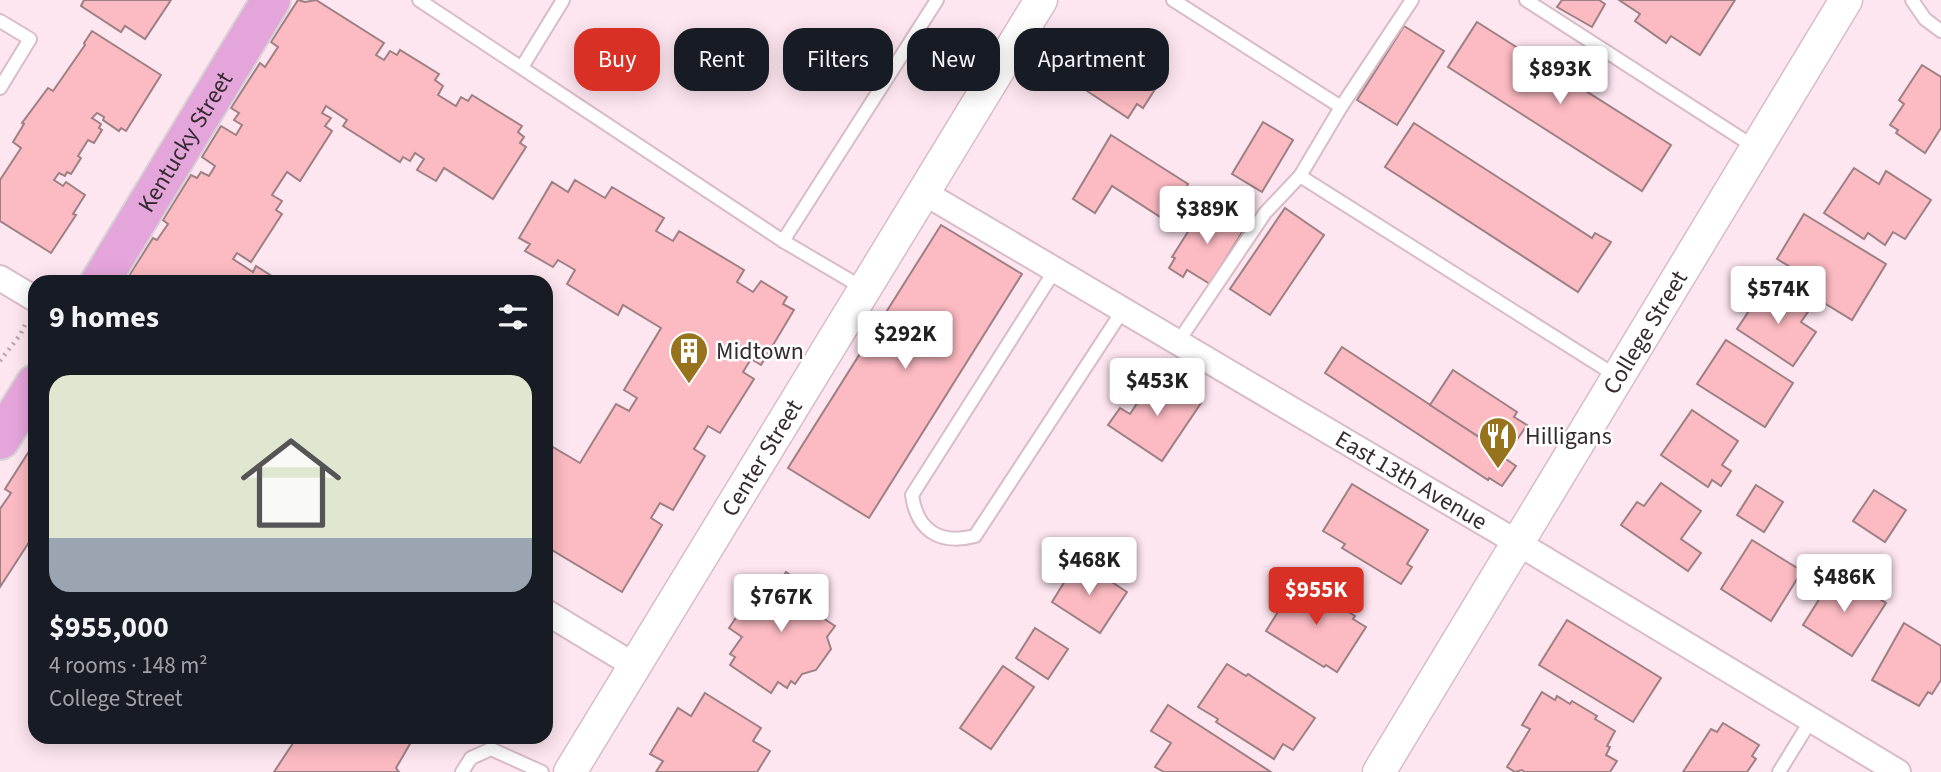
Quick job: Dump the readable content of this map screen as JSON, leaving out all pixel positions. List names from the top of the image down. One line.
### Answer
{"streets":{"main road":["Kentucky Street"],"street":["College Street","Center Street","East 13th Avenue"]},"crossings":[["College Street","East 13th Avenue"],["Center Street","East 13th Avenue"]],"places":{"building":["Midtown"],"restaurant":["Hilligans"]},"page":{"chip":["Buy","Rent","Filters","New","Apartment"],"price":["$893K","$389K","$574K","$292K","$453K","$468K","$486K","$955K","$767K"],"heading":"9 homes","list":[{"name":"$955,000","note":"4 rooms · 148 m² · College Street"}]}}
